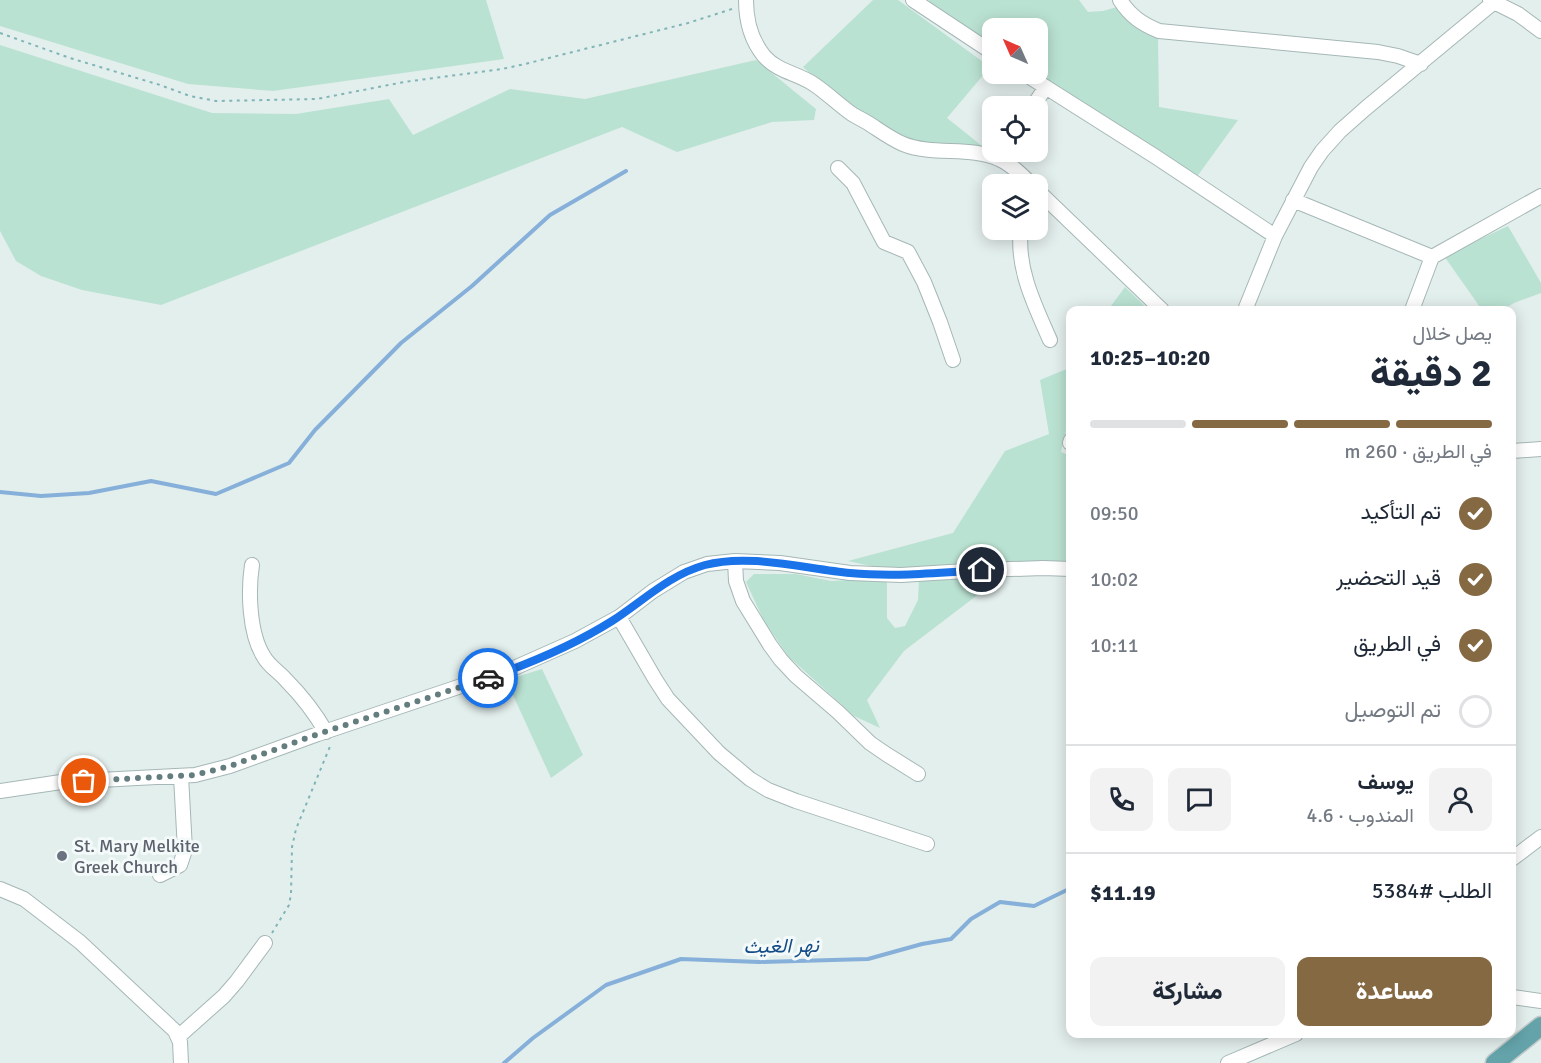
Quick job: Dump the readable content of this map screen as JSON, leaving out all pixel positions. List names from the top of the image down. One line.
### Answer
{"water":["نهر الغيث"],"places":["St. Mary Melkite Greek Church"],"north":"top left","page":{"heading":["2 دقيقة","يصل خلال","10:20–10:25"],"panel":["يوسف","المندوب · 4.6","الطلب #5384","$11.19"],"bar":"في الطريق · 260 m","list":[["تم التأكيد","09:50"],["قيد التحضير","10:02"],["في الطريق","10:11"],"تم التوصيل"],"buttons":["مساعدة","مشاركة"]}}
